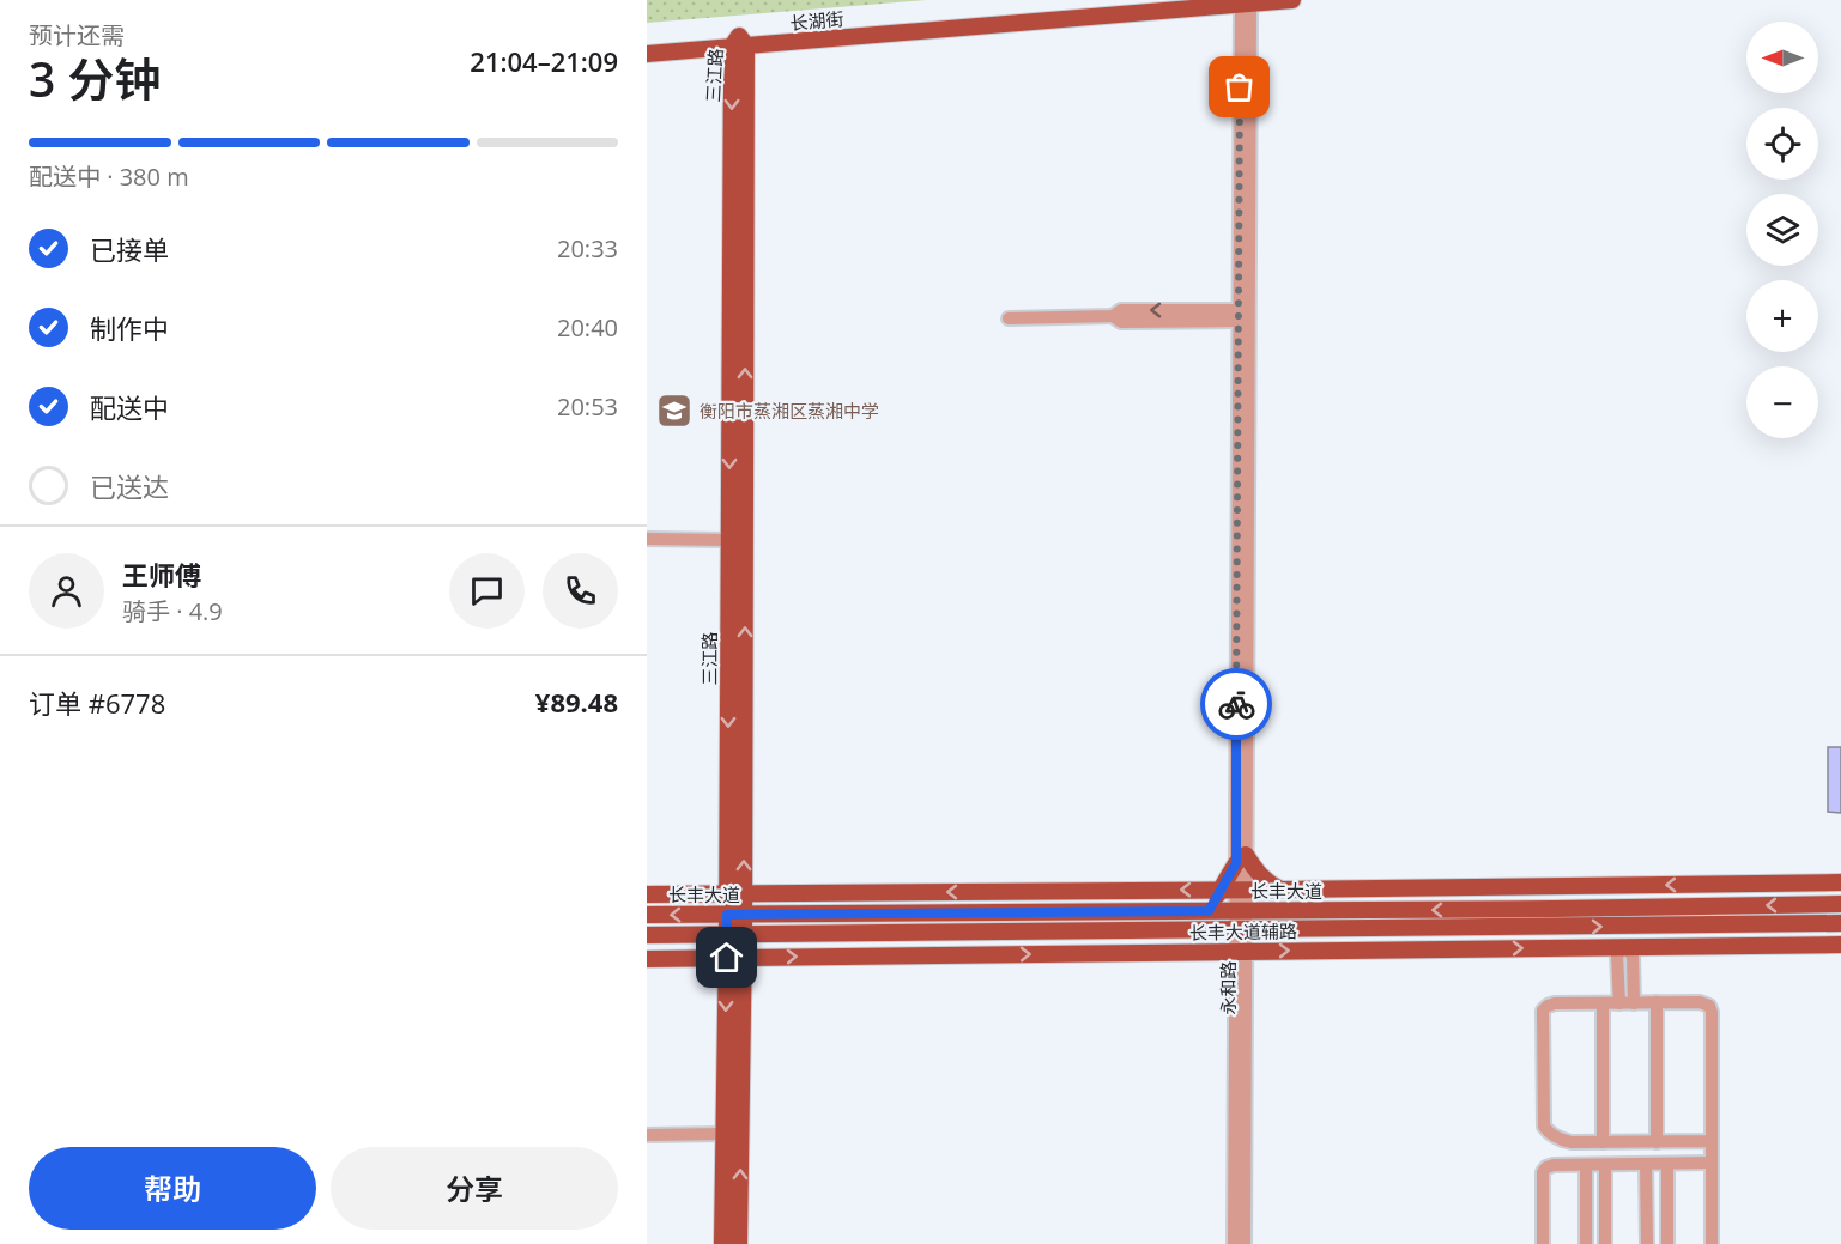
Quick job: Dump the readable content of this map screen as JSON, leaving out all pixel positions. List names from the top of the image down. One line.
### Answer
{"streets":{"main road":["长湖街","三江路","长丰大道","长丰大道辅路"],"street":["永和路"]},"crossings":[["长湖街","三江路"],["长湖街","永和路"],["三江路","长丰大道"],["三江路","长丰大道辅路"],["长丰大道","永和路"],["长丰大道辅路","永和路"]],"places":{"school or university":["衡阳市蒸湘区蒸湘中学"]},"north":"left","page":{"heading":["3 分钟","预计还需","21:04–21:09"],"panel":["王师傅","骑手 · 4.9","订单 #6778","¥89.48"],"map_buttons":["+","−"],"bar":"配送中 · 380 m","list":[["已接单","20:33"],["制作中","20:40"],["配送中","20:53"],"已送达"],"buttons":["帮助","分享"]}}
